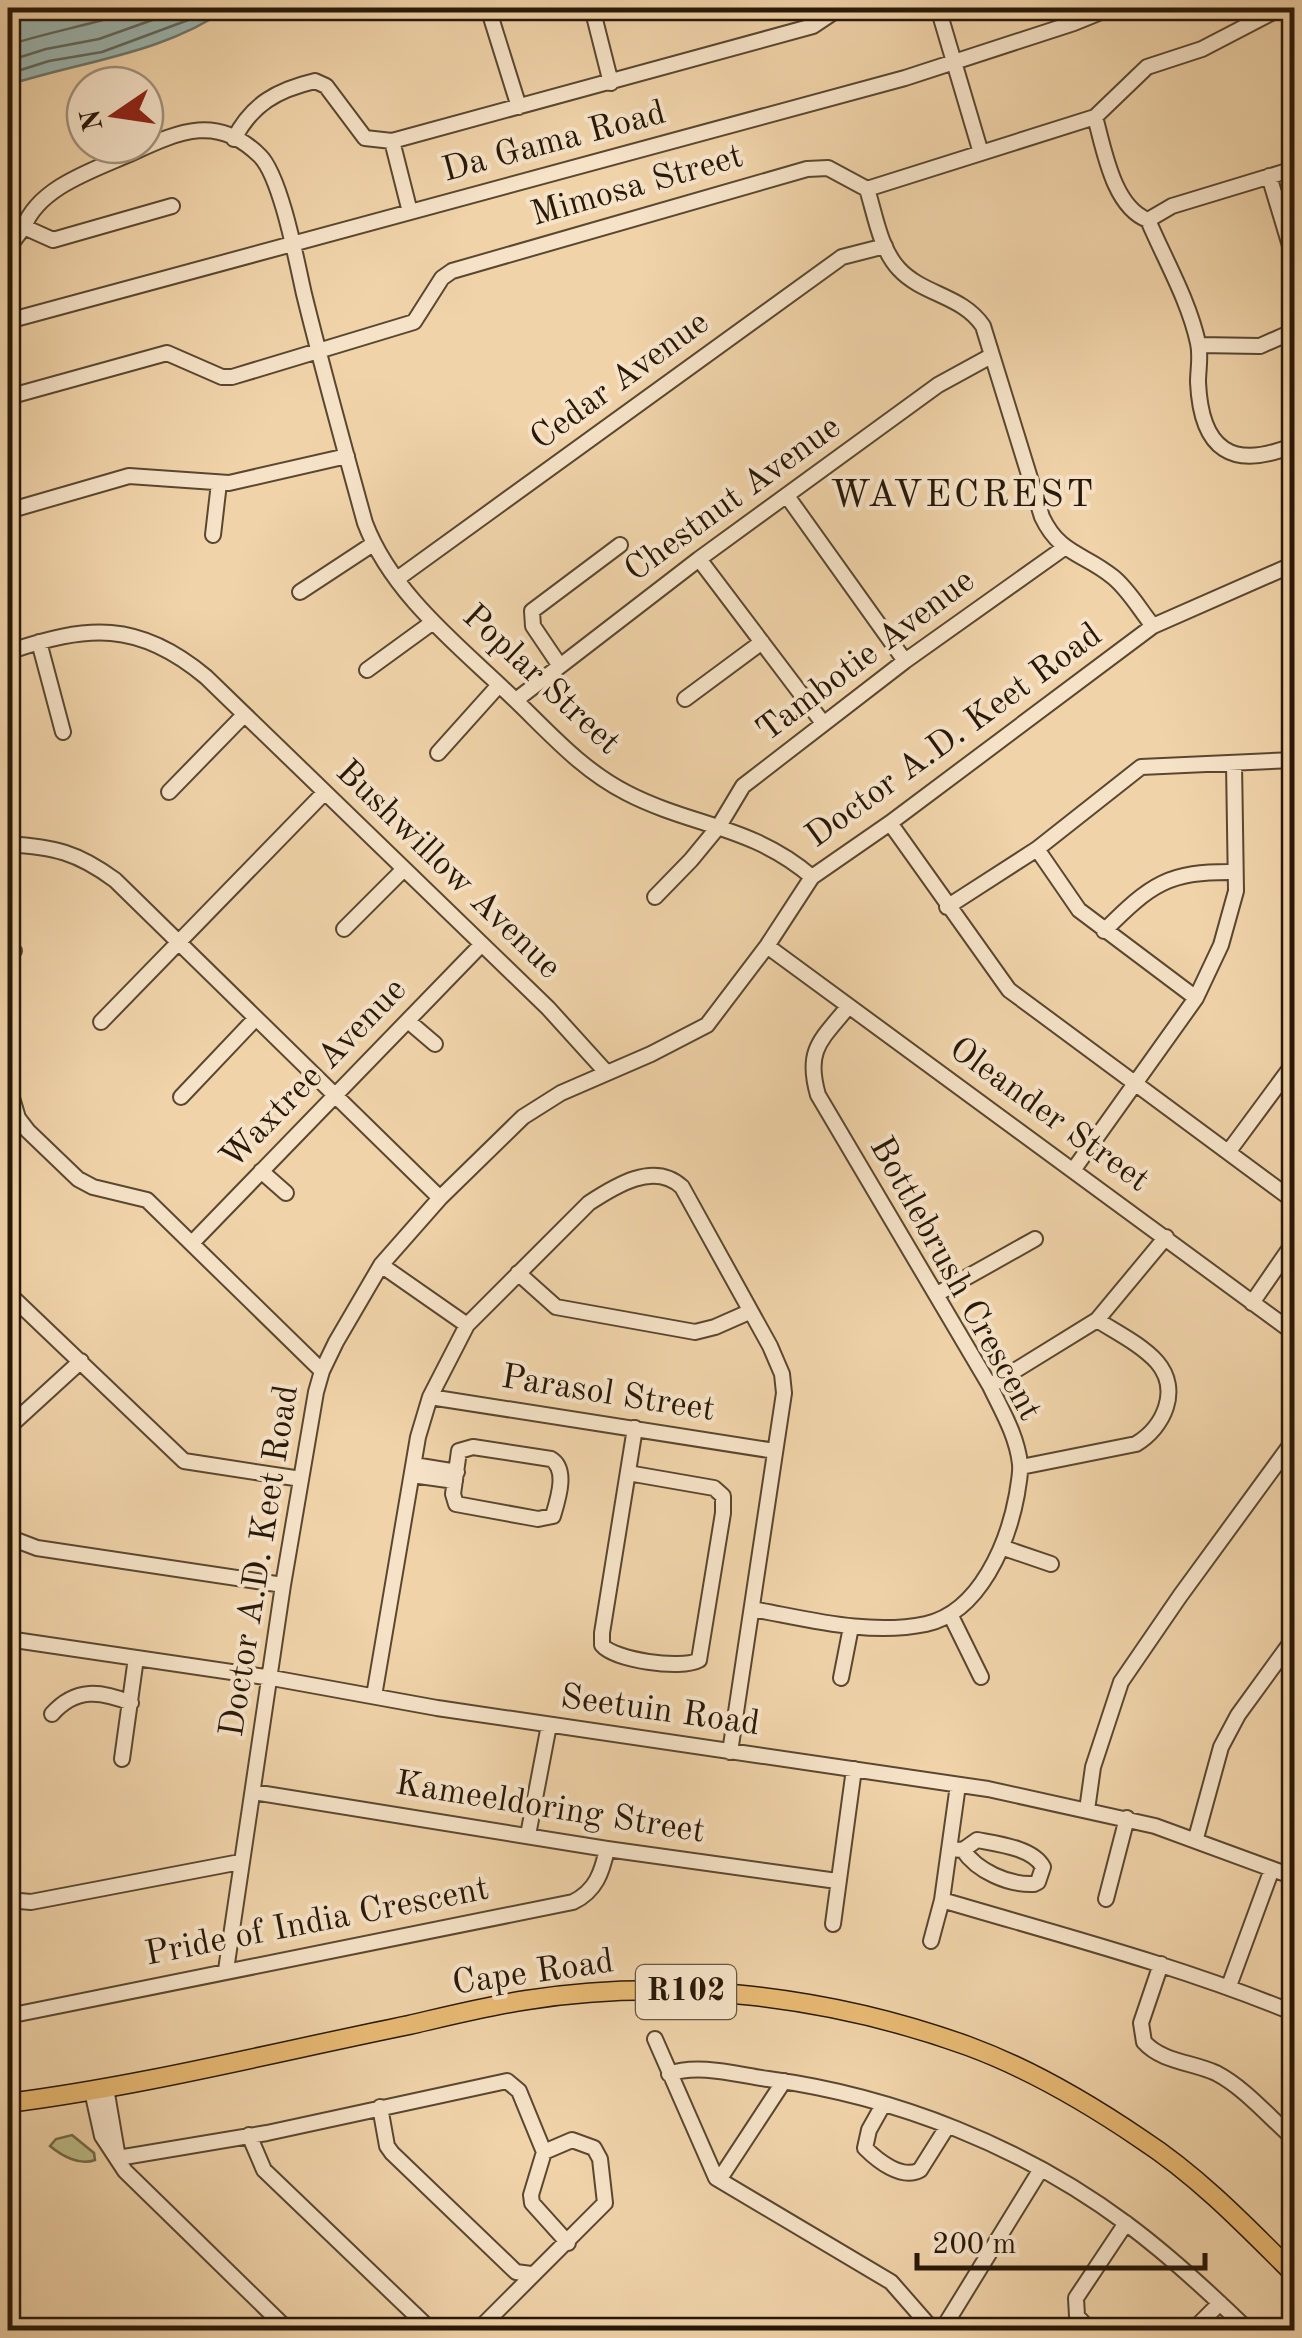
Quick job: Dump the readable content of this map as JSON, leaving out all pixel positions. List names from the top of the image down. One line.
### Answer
{"streets":{"main road":["Cape Road","R102"],"street":["Da Gama Road","Mimosa Street","Cedar Avenue","Chestnut Avenue","Tambotie Avenue","Poplar Street","Doctor A.D. Keet Road","Bushwillow Avenue","Waxtree Avenue","Oleander Street","Bottlebrush Crescent","Parasol Street","Seetuin Road","Kameeldoring Street","Pride of India Crescent"]},"crossings":[["Da Gama Road","Poplar Street"],["Mimosa Street","Poplar Street"],["Cedar Avenue","Poplar Street"],["Chestnut Avenue","Poplar Street"],["Tambotie Avenue","Poplar Street"],["Poplar Street","Doctor A.D. Keet Road"],["Doctor A.D. Keet Road","Bushwillow Avenue"],["Doctor A.D. Keet Road","Oleander Street"],["Doctor A.D. Keet Road","Seetuin Road"],["Doctor A.D. Keet Road","Kameeldoring Street"],["Doctor A.D. Keet Road","Pride of India Crescent"],["Bushwillow Avenue","Waxtree Avenue"],["Oleander Street","Bottlebrush Crescent"],["Kameeldoring Street","Pride of India Crescent"]],"districts":["WAVECREST"],"scale_bar":"200 m","north":"left"}
